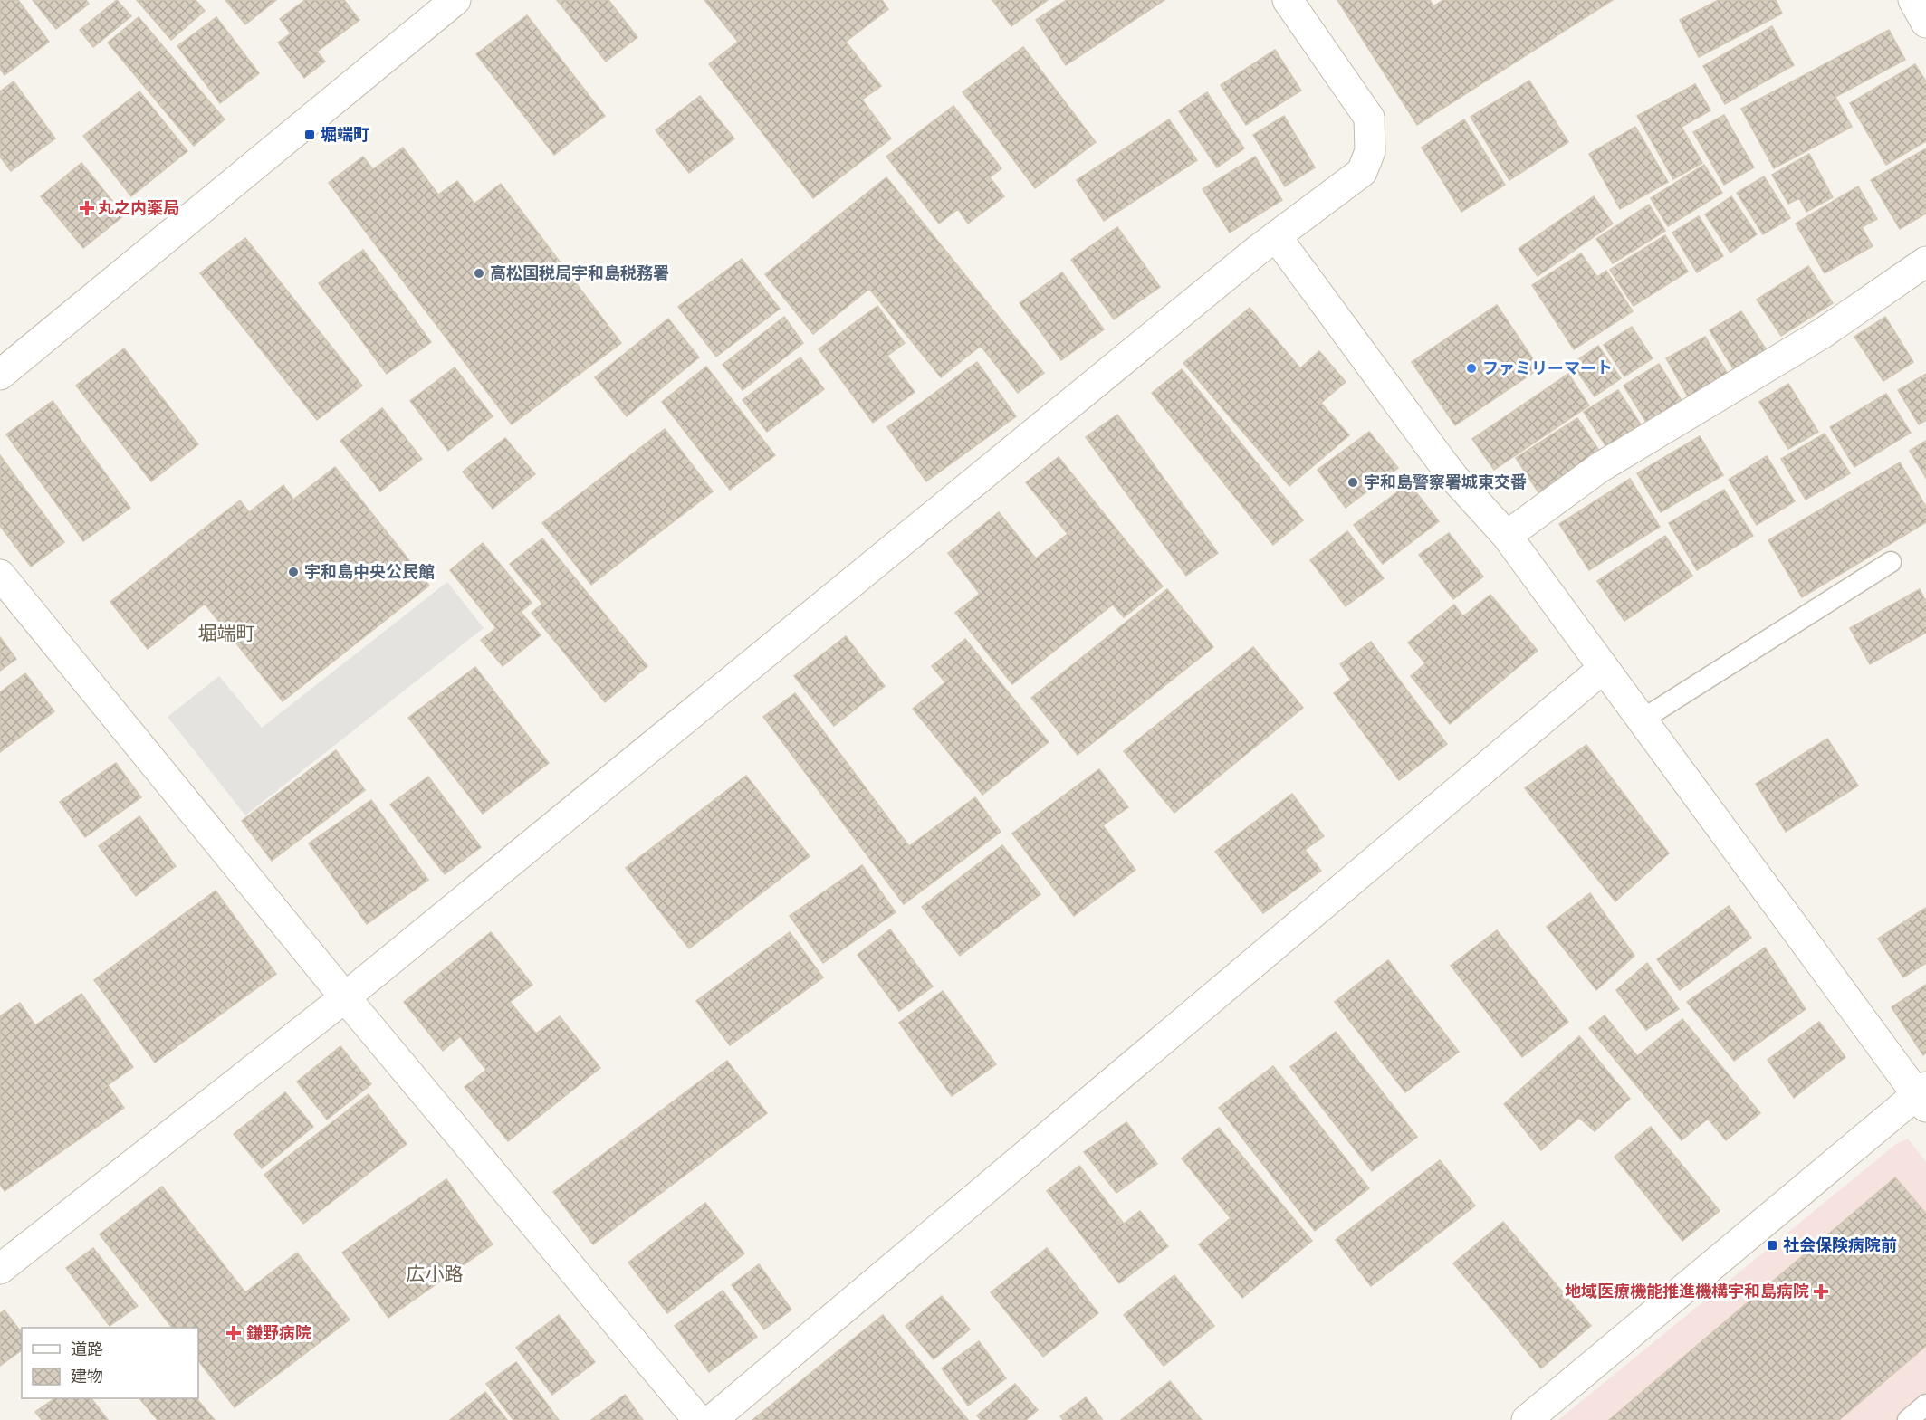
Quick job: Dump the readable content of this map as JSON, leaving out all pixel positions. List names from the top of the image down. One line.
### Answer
{"districts":["堀端町","広小路"],"places":{"transit":["堀端町","社会保険病院前"],"health":["丸之内薬局","地域医療機能推進機構宇和島病院","鎌野病院"],"other":["高松国税局宇和島税務署","ファミリーマート","宇和島警察署城東交番","宇和島中央公民館"]},"legend":["道路","建物"]}
